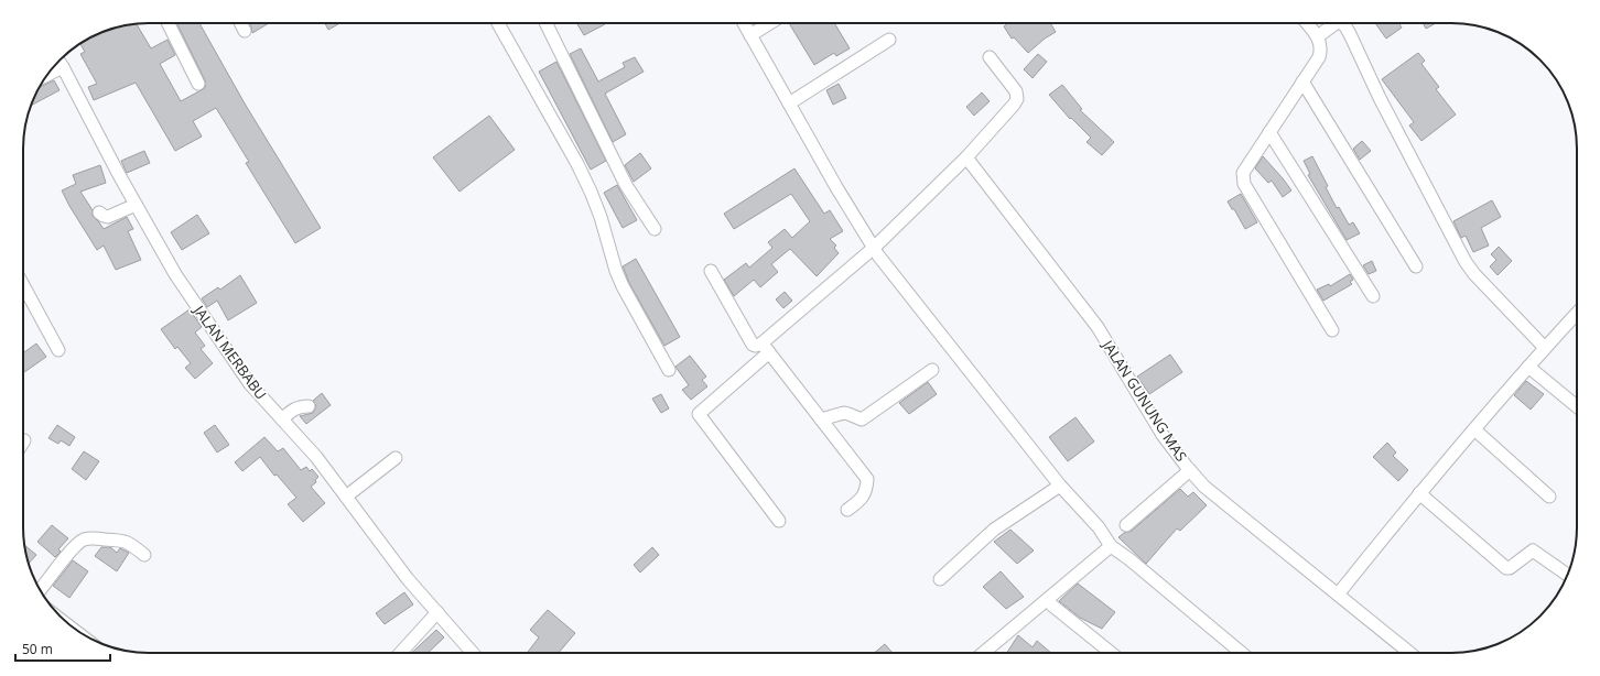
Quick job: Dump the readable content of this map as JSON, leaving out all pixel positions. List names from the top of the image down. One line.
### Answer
{"streets":{"street":["JALAN MERBABU","JALAN GUNUNG MAS"]},"scale_bar":"50 m"}
